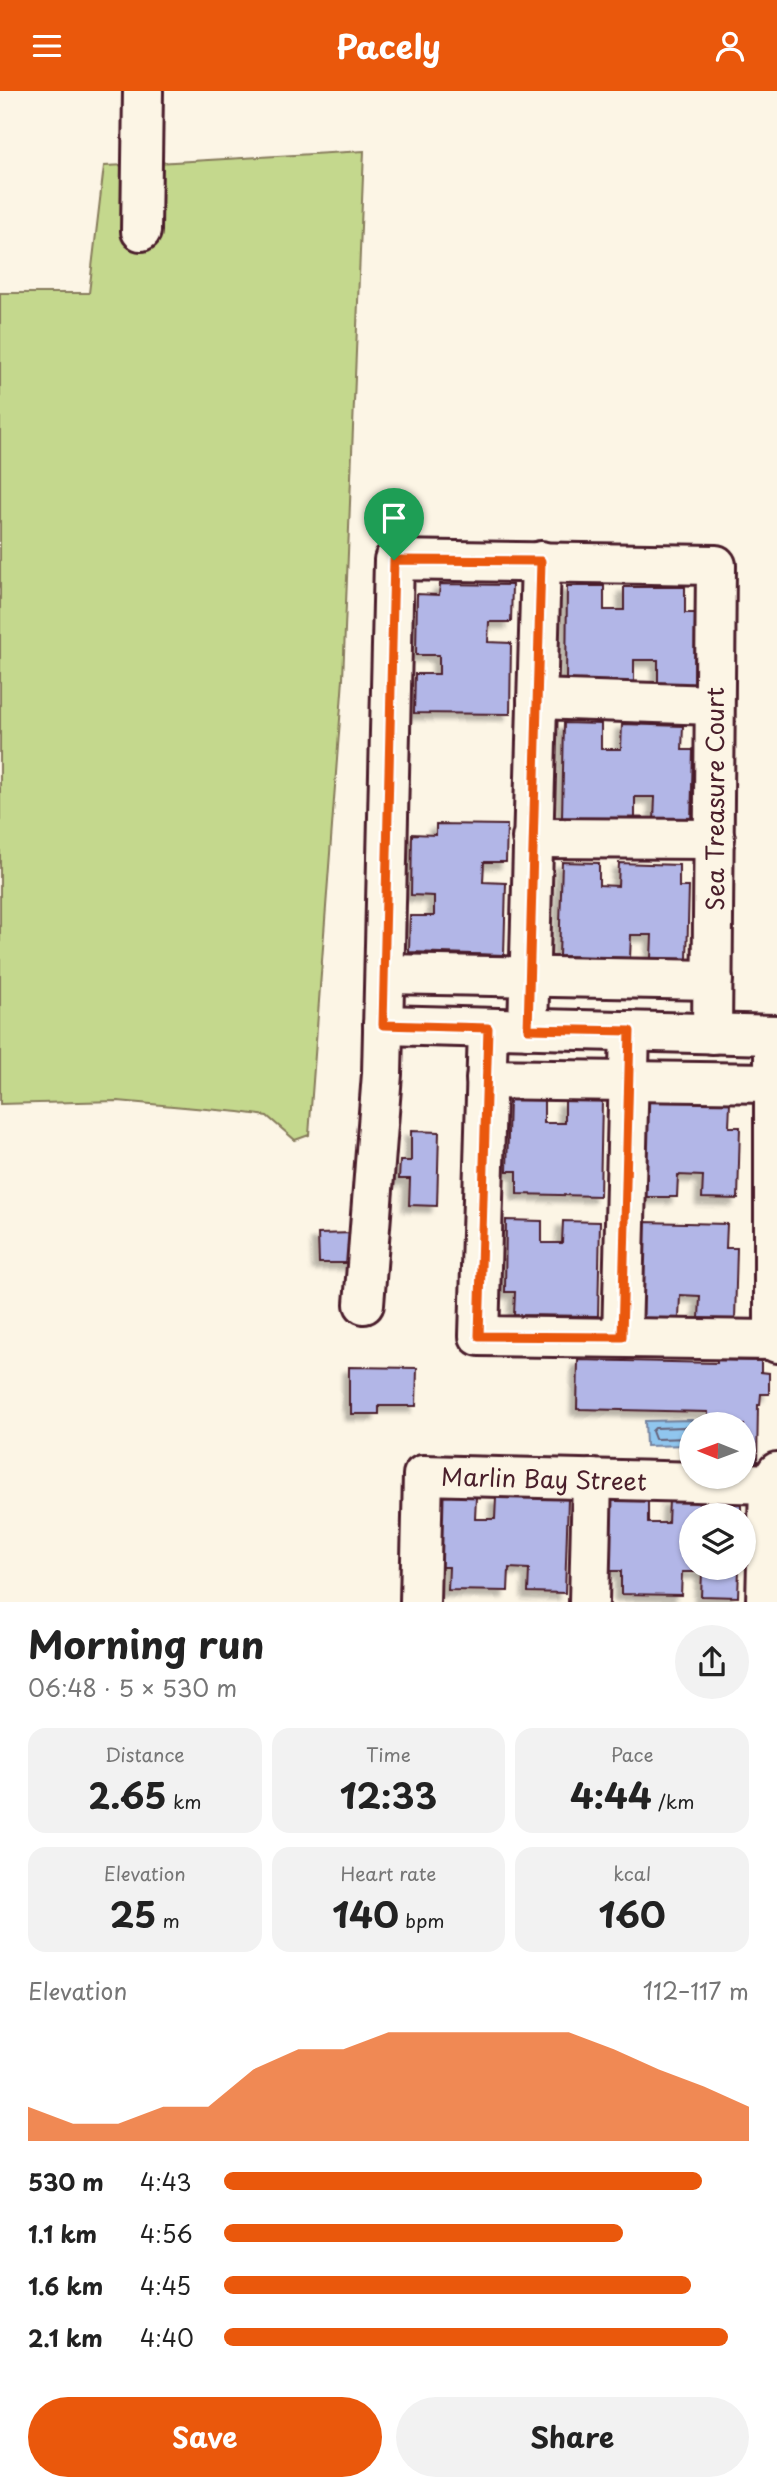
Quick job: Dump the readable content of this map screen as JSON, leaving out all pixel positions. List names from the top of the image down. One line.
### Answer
{"streets":{"street":["Sea Treasure Court","Marlin Bay Street"]},"north":"left","page":{"header":"Pacely","heading":["Morning run","06:48 · 5 × 530 m"],"stats":[["Distance","2.65 km"],["Time","12:33"],["Pace","4:44 /km"],["Elevation","25 m"],["Heart rate","140 bpm"],["kcal","160"]],"chart":["Elevation","112–117 m"],"list":[{"name":"530 m","note":"4:43"},{"name":"1.1 km","note":"4:56"},{"name":"1.6 km","note":"4:45"},{"name":"2.1 km","note":"4:40"}],"buttons":["Save","Share"]}}
